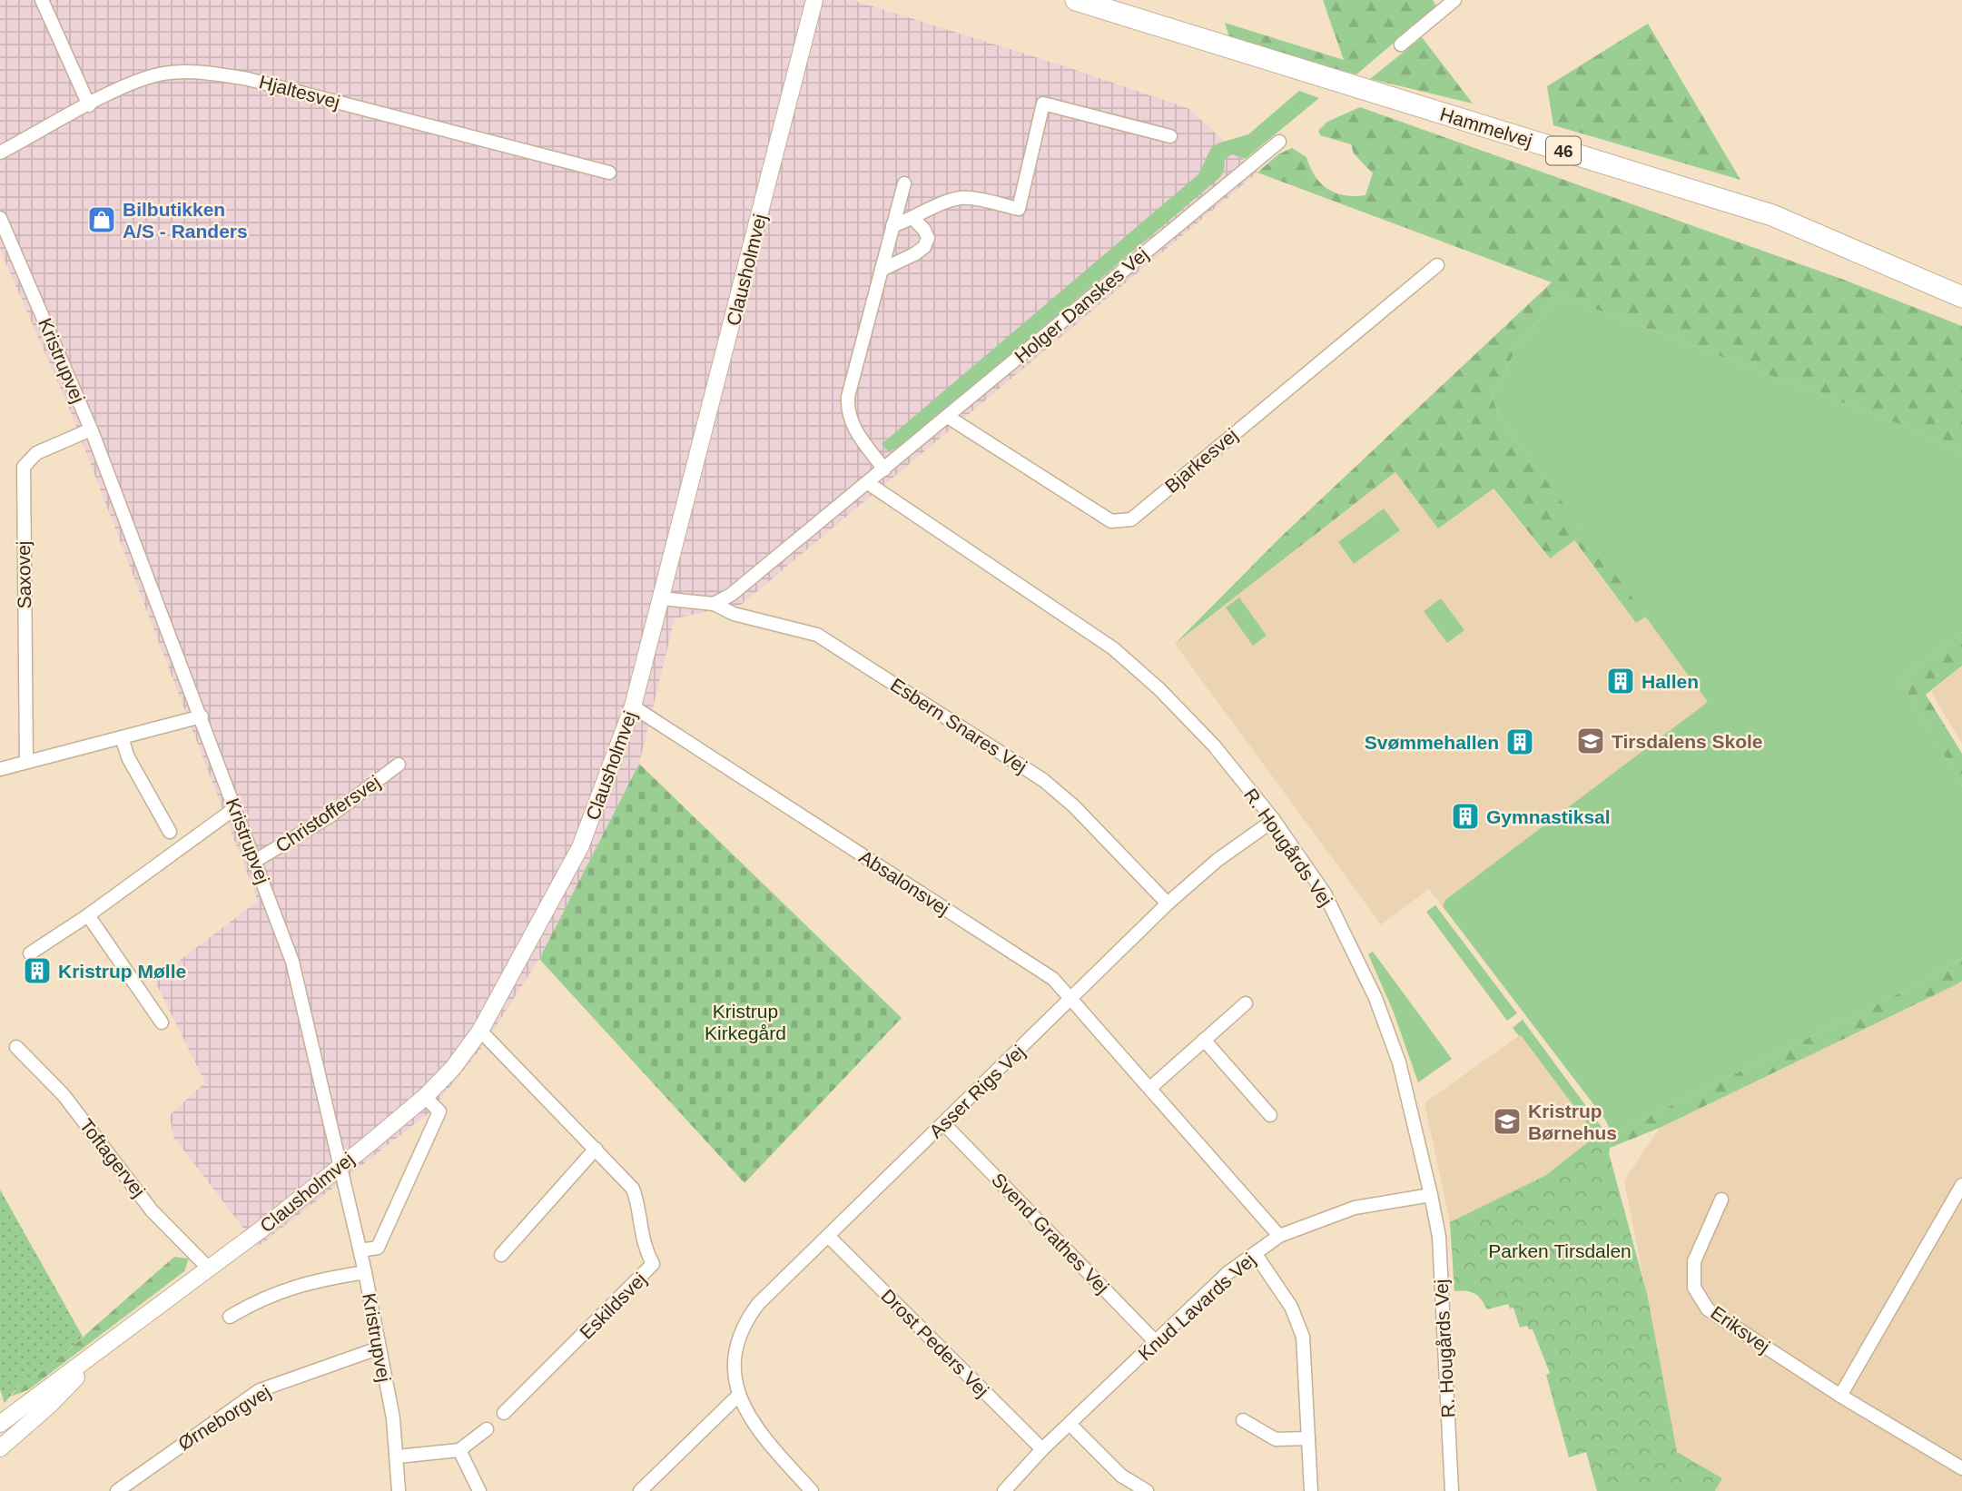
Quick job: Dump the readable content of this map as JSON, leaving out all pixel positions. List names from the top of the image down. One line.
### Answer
{"streets":{"highway":["Hammelvej","46"],"street":["Hjaltesvej","Clausholmvej","Holger Danskes Vej","Kristrupvej","Bjarkesvej","Saxovej","Esbern Snares Vej","Christoffersvej","R. Hougårds Vej","Absalonsvej","Asser Rigs Vej","Toftagervej","Svend Grathes Vej","Eskildsvej","Knud Lavards Vej","Eriksvej","Drost Peders Vej","Ørneborgvej"]},"crossings":[["Clausholmvej","Kristrupvej"],["Clausholmvej","Absalonsvej"],["Clausholmvej","Toftagervej"],["Clausholmvej","Eskildsvej"],["Holger Danskes Vej","Bjarkesvej"],["Holger Danskes Vej","Esbern Snares Vej"],["Holger Danskes Vej","R. Hougårds Vej"],["Kristrupvej","Saxovej"],["Kristrupvej","Christoffersvej"],["Kristrupvej","Ørneborgvej"],["Esbern Snares Vej","Asser Rigs Vej"],["R. Hougårds Vej","Asser Rigs Vej"],["R. Hougårds Vej","Knud Lavards Vej"],["Absalonsvej","Asser Rigs Vej"],["Absalonsvej","Knud Lavards Vej"],["Asser Rigs Vej","Svend Grathes Vej"],["Asser Rigs Vej","Drost Peders Vej"],["Svend Grathes Vej","Knud Lavards Vej"],["Knud Lavards Vej","Drost Peders Vej"]],"parks":["Kristrup Kirkegård","Parken Tirsdalen"],"places":{"shop":["Bilbutikken A/S - Randers"],"building":["Hallen","Svømmehallen","Gymnastiksal","Kristrup Mølle"],"school or university":["Tirsdalens Skole","Kristrup Børnehus"]}}
